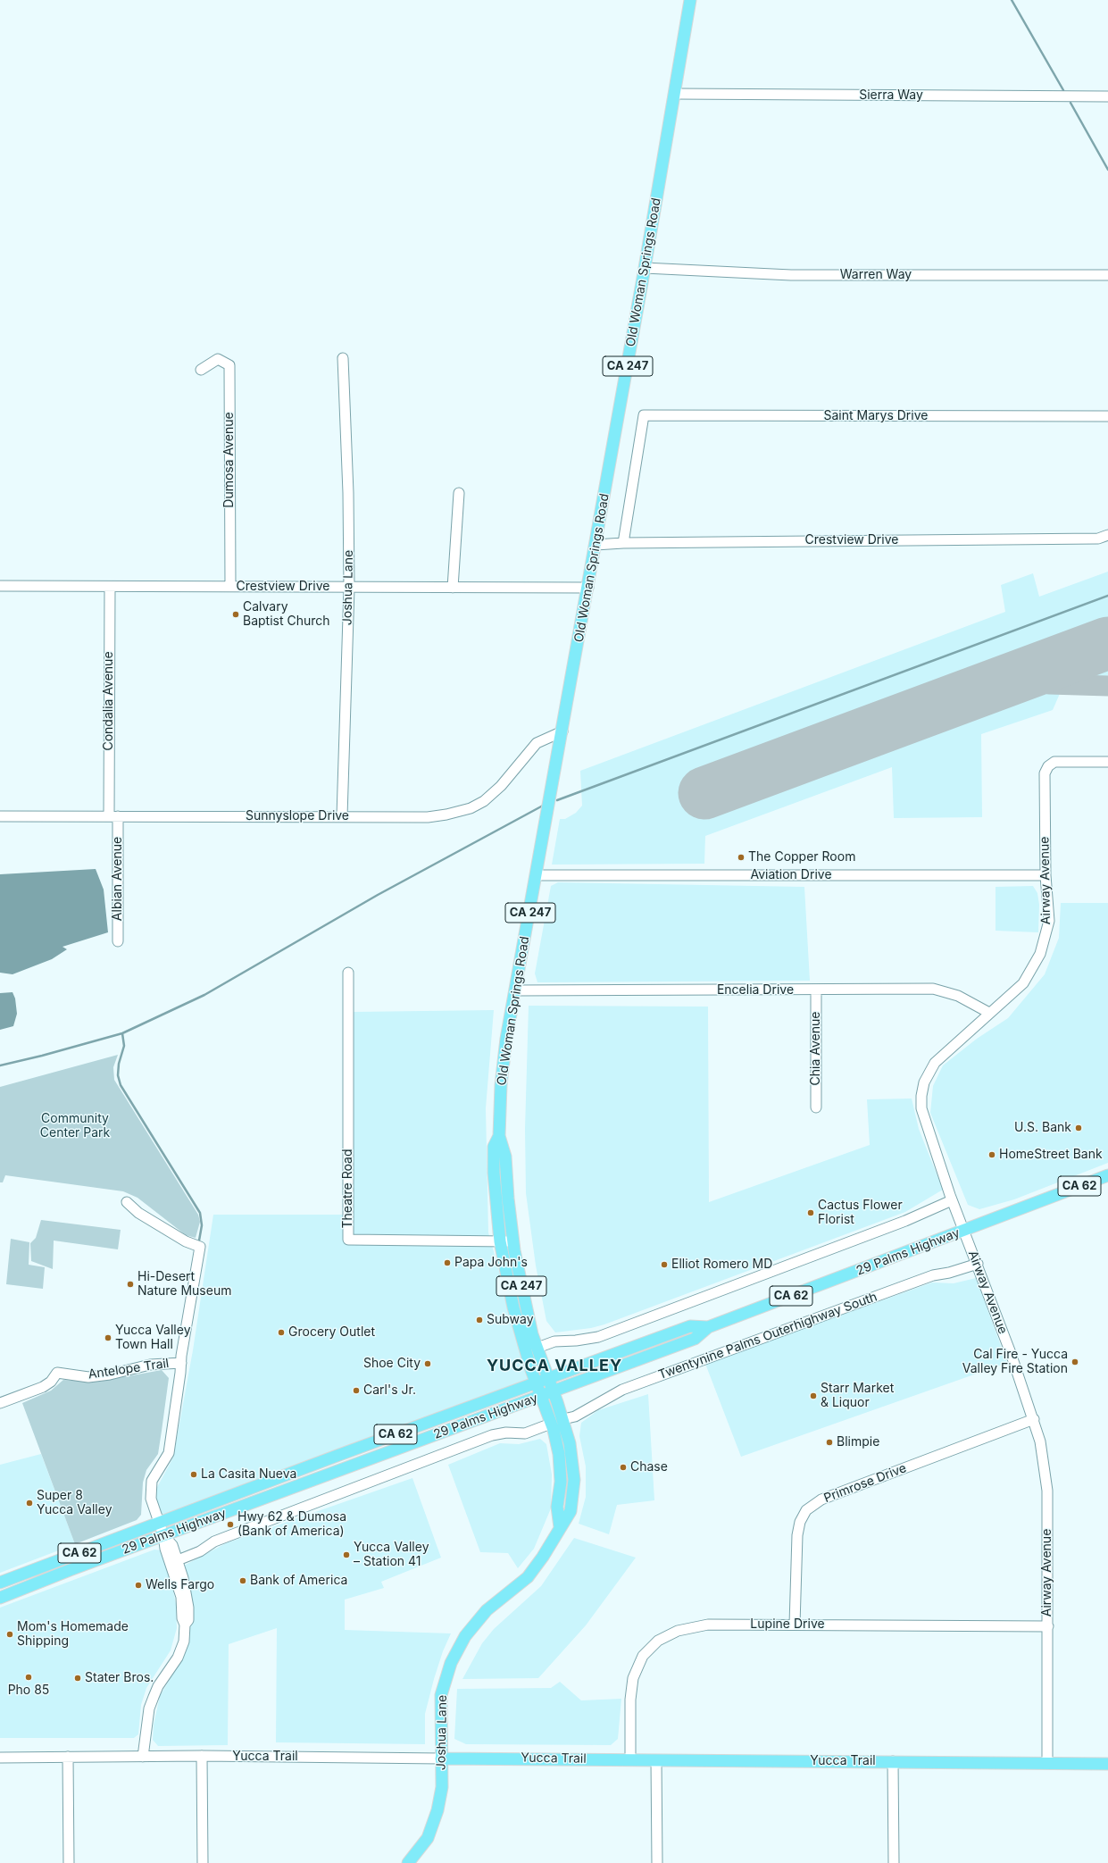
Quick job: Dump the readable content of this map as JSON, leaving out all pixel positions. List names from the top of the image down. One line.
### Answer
{"streets":{"main road":["Old Woman Springs Road","CA 247","Joshua Lane","CA 62","29 Palms Highway","Yucca Trail"],"street":["Sierra Way","Warren Way","Saint Marys Drive","Dumosa Avenue","Crestview Drive","Condalia Avenue","Sunnyslope Drive","Aviation Drive","Albian Avenue","Airway Avenue","Encelia Drive","Chia Avenue","Theatre Road","Twentynine Palms Outerhighway South","Antelope Trail","Primrose Drive","Lupine Drive"]},"crossings":[["Sierra Way","Old Woman Springs Road"],["Old Woman Springs Road","Warren Way"],["Old Woman Springs Road","Crestview Drive"],["Old Woman Springs Road","Joshua Lane"],["Old Woman Springs Road","Sunnyslope Drive"],["Old Woman Springs Road","Aviation Drive"],["Old Woman Springs Road","Encelia Drive"],["Old Woman Springs Road","Theatre Road"],["Old Woman Springs Road","29 Palms Highway"],["Saint Marys Drive","Crestview Drive"],["Dumosa Avenue","Crestview Drive"],["Crestview Drive","Joshua Lane"],["Crestview Drive","Condalia Avenue"],["Joshua Lane","Sunnyslope Drive"],["Joshua Lane","29 Palms Highway"],["Joshua Lane","Twentynine Palms Outerhighway South"],["Joshua Lane","Yucca Trail"],["Condalia Avenue","Sunnyslope Drive"],["Condalia Avenue","Albian Avenue"],["Sunnyslope Drive","Albian Avenue"],["Aviation Drive","Airway Avenue"],["Airway Avenue","Encelia Drive"],["Airway Avenue","29 Palms Highway"],["Airway Avenue","Twentynine Palms Outerhighway South"],["Airway Avenue","Primrose Drive"],["Airway Avenue","Lupine Drive"],["Airway Avenue","Yucca Trail"],["Encelia Drive","Chia Avenue"],["Primrose Drive","Lupine Drive"],["Lupine Drive","Yucca Trail"]],"districts":["YUCCA VALLEY"],"parks":["Community Center Park"],"places":["Calvary Baptist Church","The Copper Room","U.S. Bank","HomeStreet Bank","Cactus Flower Florist","Papa John's","Elliot Romero MD","Hi-Desert Nature Museum","Subway","Grocery Outlet","Yucca Valley Town Hall","Cal Fire - Yucca Valley Fire Station","Shoe City","Carl's Jr.","Starr Market & Liquor","Blimpie","Chase","La Casita Nueva","Super 8 Yucca Valley","Hwy 62 & Dumosa (Bank of America)","Yucca Valley – Station 41","Bank of America","Wells Fargo","Mom's Homemade Shipping","Pho 85","Stater Bros."]}
